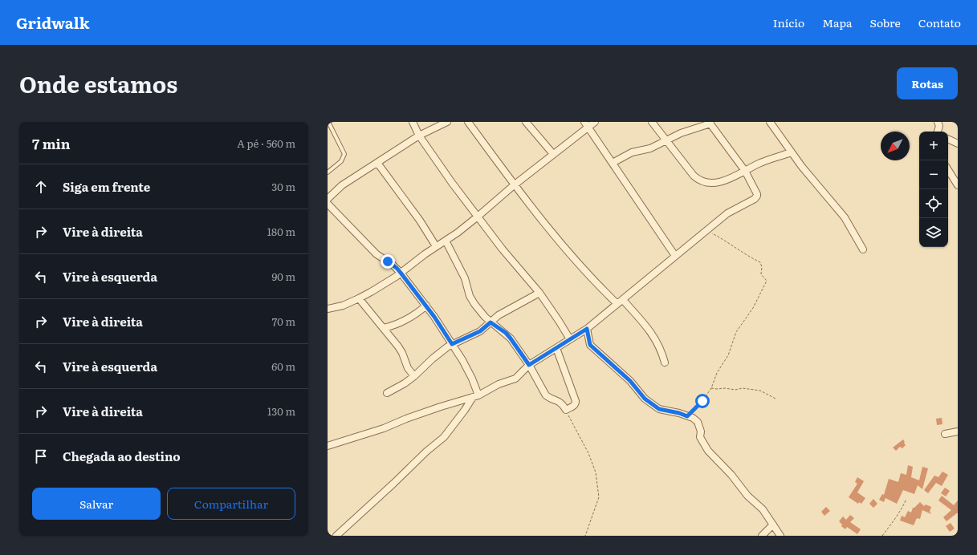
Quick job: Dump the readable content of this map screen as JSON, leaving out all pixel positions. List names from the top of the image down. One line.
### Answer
{"north":"bottom left","page":{"header":"Gridwalk","nav":["Início","Mapa","Sobre","Contato"],"title":"Onde estamos","buttons":["Rotas",["Salvar","Compartilhar"]],"heading":["7 min","A pé · 560 m"],"map_buttons":["+","−"],"list":[["Siga em frente","30 m"],["Vire à direita","180 m"],["Vire à esquerda","90 m"],["Vire à direita","70 m"],["Vire à esquerda","60 m"],["Vire à direita","130 m"],"Chegada ao destino"]}}
